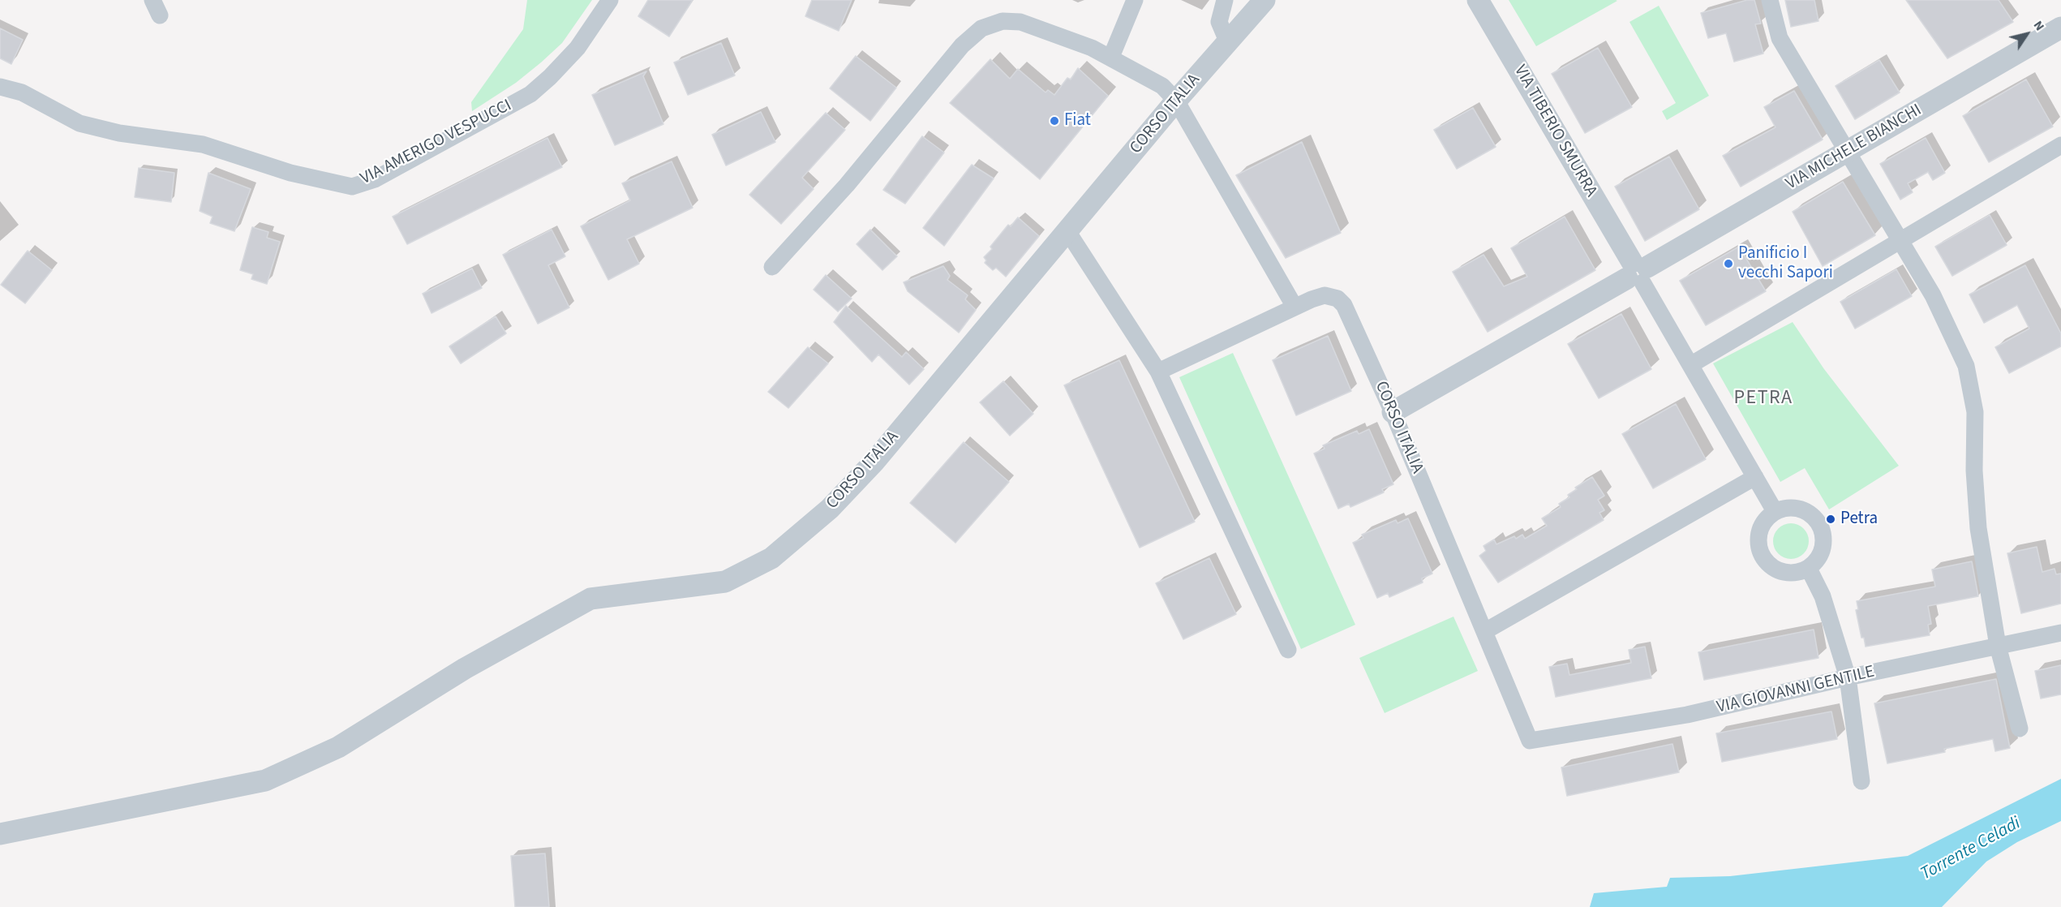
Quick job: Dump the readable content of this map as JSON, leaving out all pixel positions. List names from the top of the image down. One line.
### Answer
{"streets":{"street":["CORSO ITALIA","VIA TIBERIO SMURRA","VIA AMERIGO VESPUCCI","VIA MICHELE BIANCHI","VIA GIOVANNI GENTILE"]},"crossings":[["CORSO ITALIA","VIA MICHELE BIANCHI"],["CORSO ITALIA","VIA GIOVANNI GENTILE"],["VIA TIBERIO SMURRA","VIA MICHELE BIANCHI"]],"districts":["PETRA"],"water":["Torrente Celadi"],"places":["Fiat","Panificio I vecchi Sapori","Petra"],"north":"top right"}
